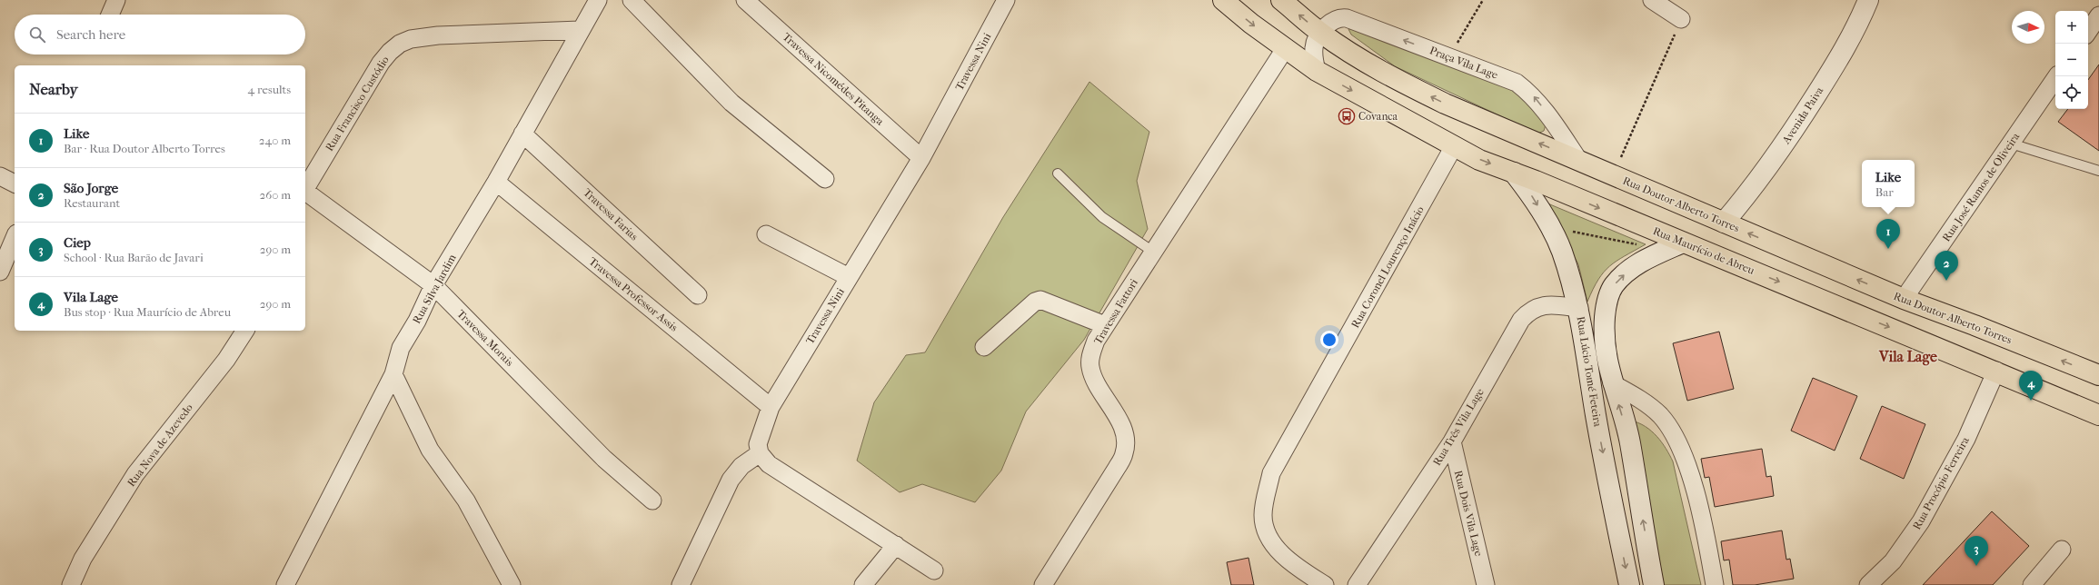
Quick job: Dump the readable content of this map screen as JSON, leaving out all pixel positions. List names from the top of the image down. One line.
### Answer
{"streets":{"main road":["Avenida Paiva","Rua Doutor Alberto Torres","Rua Maurício de Abreu","Rua Lúcio Tomé Feteira"],"street":["Travessa Nini","Praça Vila Lage","Travessa Nicomédes Pitanga","Rua Francisco Custódio","Rua José Ramos de Oliveira","Travessa Farias","Rua Coronel Lourenço Inácio","Rua Silva Jardim","Travessa Professor Assis","Travessa Fattori","Travessa Morais","Rua Três Vila Lage","Rua Nova de Azevedo","Rua Procópio Ferreira","Rua Dois Vila Lage"]},"crossings":[["Travessa Nini","Travessa Nicomédes Pitanga"],["Travessa Nini","Travessa Professor Assis"],["Praça Vila Lage","Rua Doutor Alberto Torres"],["Rua Francisco Custódio","Rua Silva Jardim"],["Avenida Paiva","Rua Doutor Alberto Torres"],["Rua José Ramos de Oliveira","Rua Doutor Alberto Torres"],["Travessa Farias","Rua Silva Jardim"],["Rua Maurício de Abreu","Rua Coronel Lourenço Inácio"],["Rua Maurício de Abreu","Travessa Fattori"],["Rua Maurício de Abreu","Rua Lúcio Tomé Feteira"],["Rua Maurício de Abreu","Rua Procópio Ferreira"],["Rua Silva Jardim","Travessa Professor Assis"],["Rua Silva Jardim","Travessa Morais"],["Rua Lúcio Tomé Feteira","Rua Três Vila Lage"],["Rua Três Vila Lage","Rua Dois Vila Lage"]],"one_way":["Praça Vila Lage","Rua Doutor Alberto Torres","Rua Maurício de Abreu"],"districts":["Vila Lage"],"places":{"bus stop":["Covanca"]},"north":"right","page":{"map_buttons":["+","−"],"search":"Search here","heading":["Nearby","4 results"],"list":[{"mark":"1","name":"Like","note":"Bar · Rua Doutor Alberto Torres","value":"240 m"},{"mark":"2","name":"São Jorge","note":"Restaurant","value":"260 m"},{"mark":"3","name":"Ciep","note":"School · Rua Barão de Javari","value":"290 m"},{"mark":"4","name":"Vila Lage","note":"Bus stop · Rua Maurício de Abreu","value":"290 m"}],"popup":["Like","Bar"],"pins":["1","2","4","3"]}}
